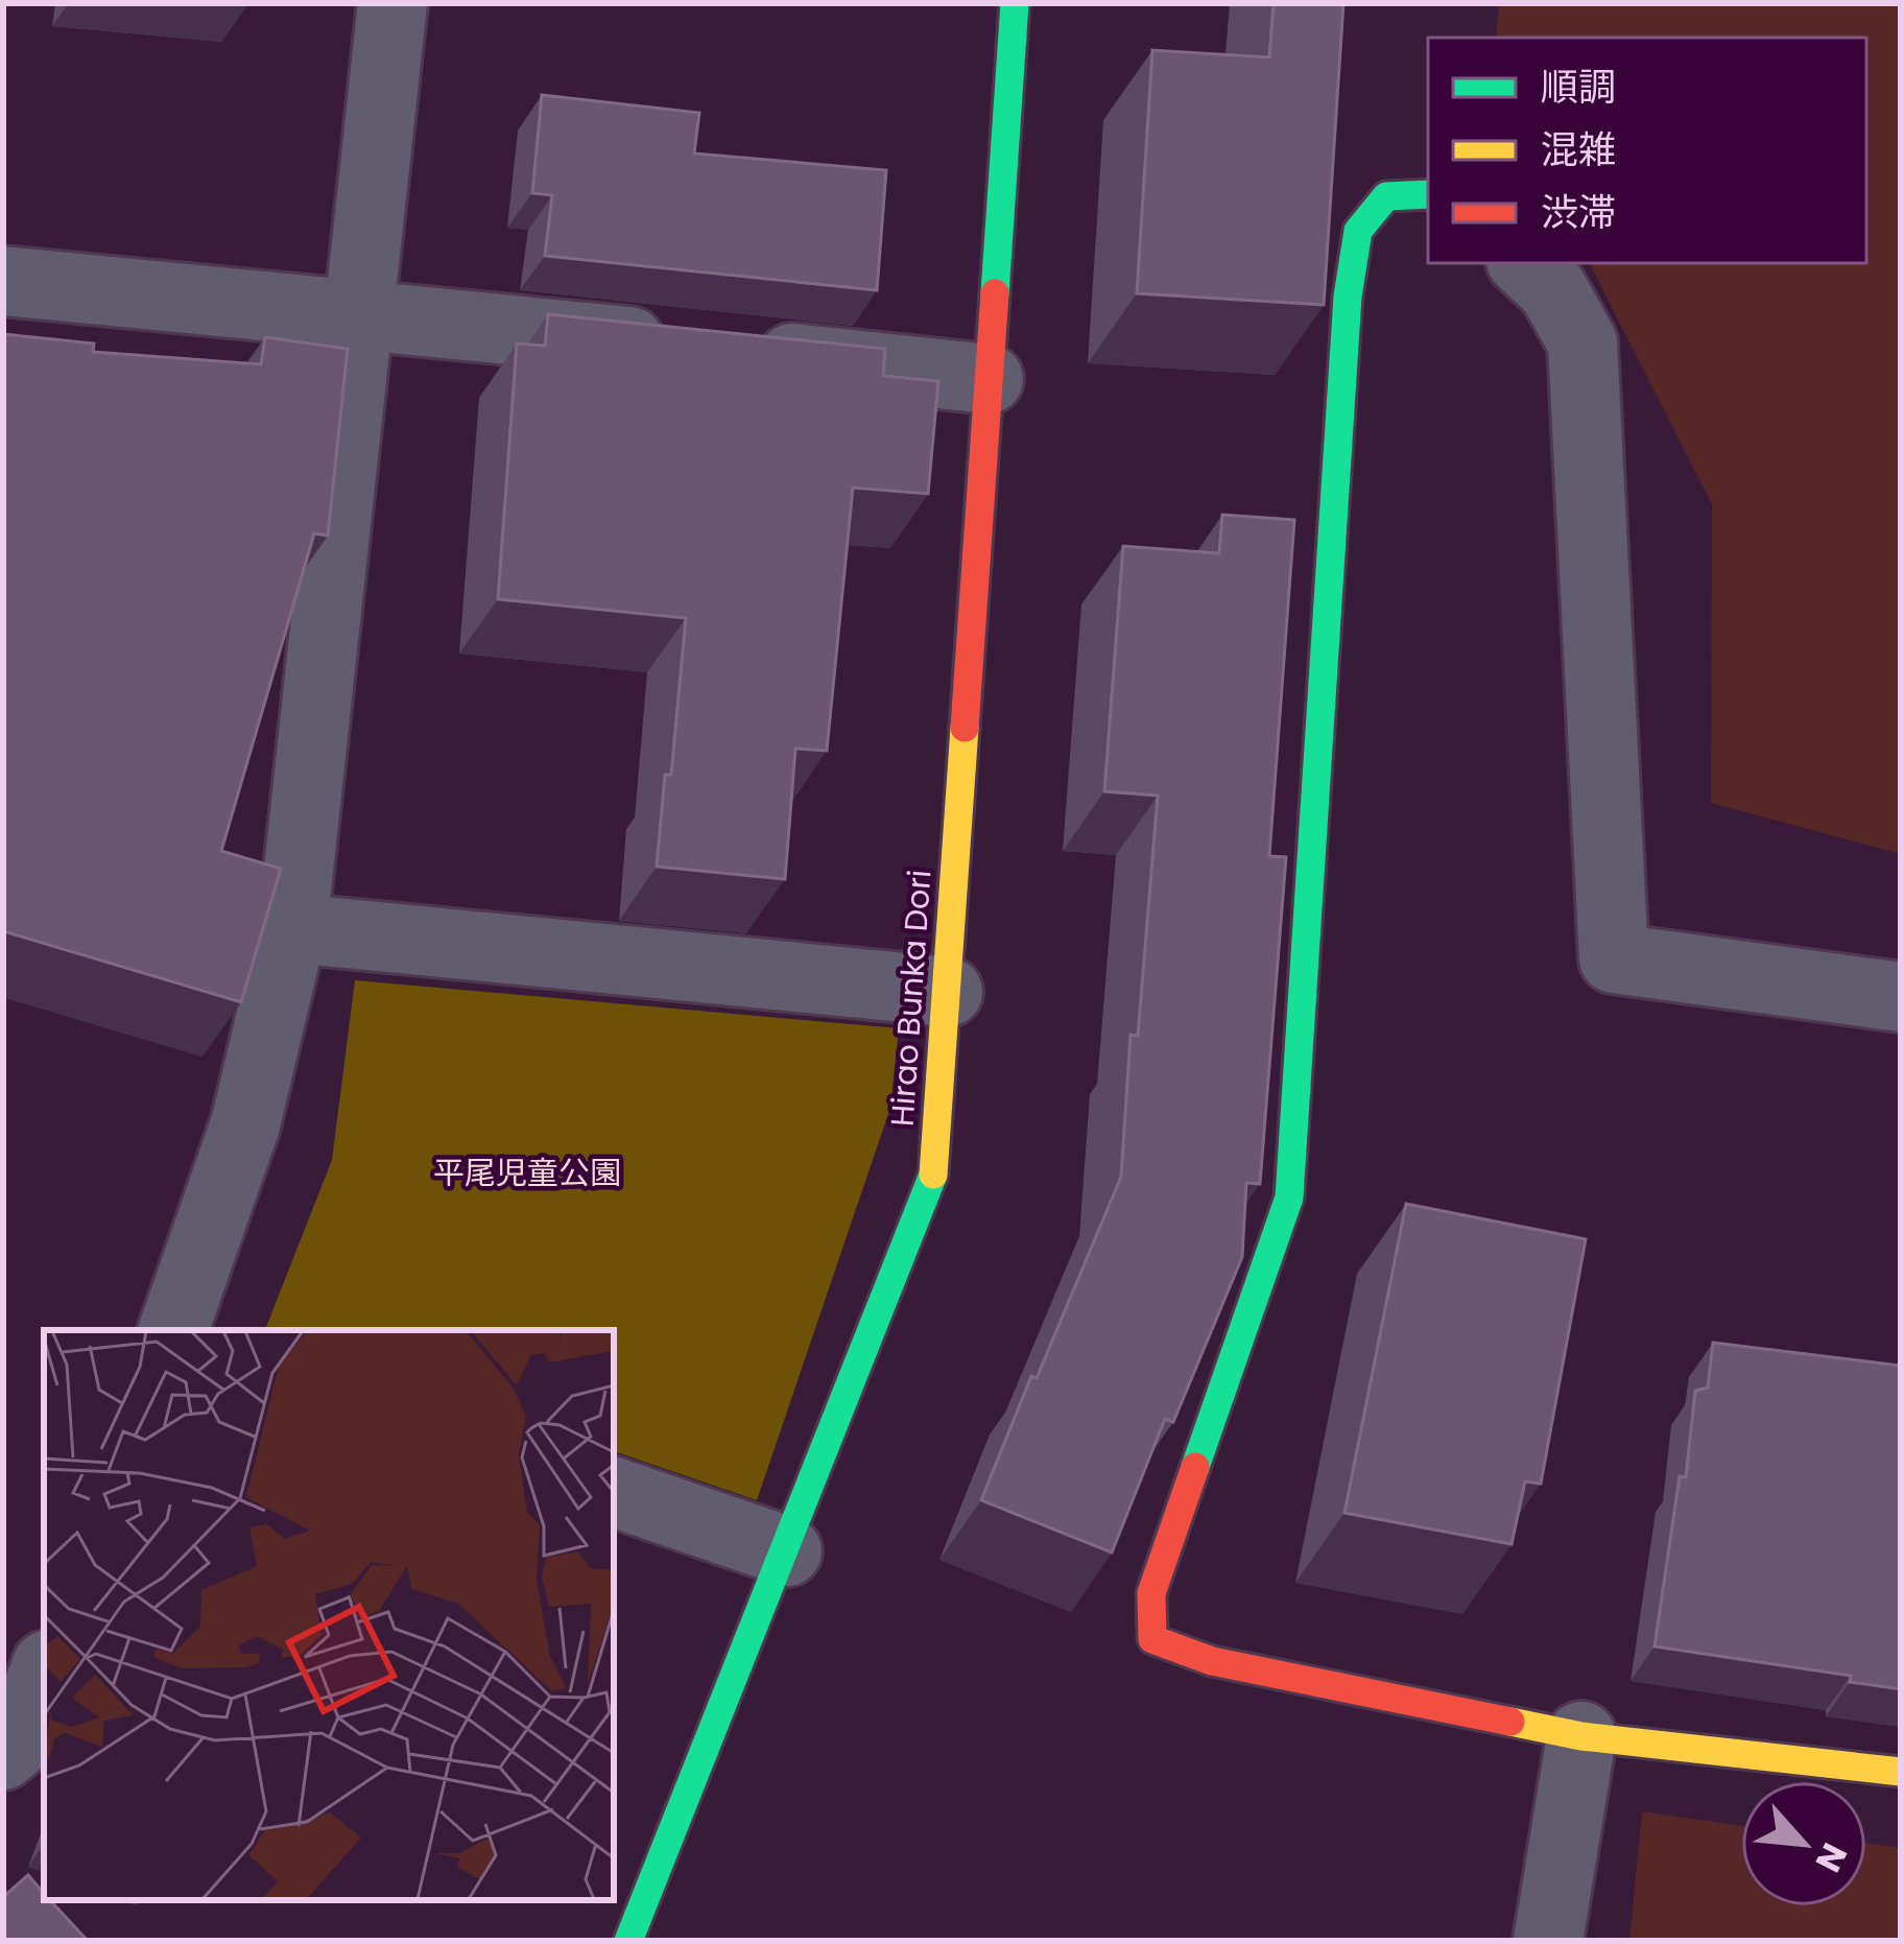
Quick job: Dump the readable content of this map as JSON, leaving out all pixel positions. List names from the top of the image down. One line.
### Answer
{"streets":{"street":["Hirao Bunka Dori"]},"parks":["平尾児童公園"],"legend":["順調","混雑","渋滞"],"north":"bottom right"}
